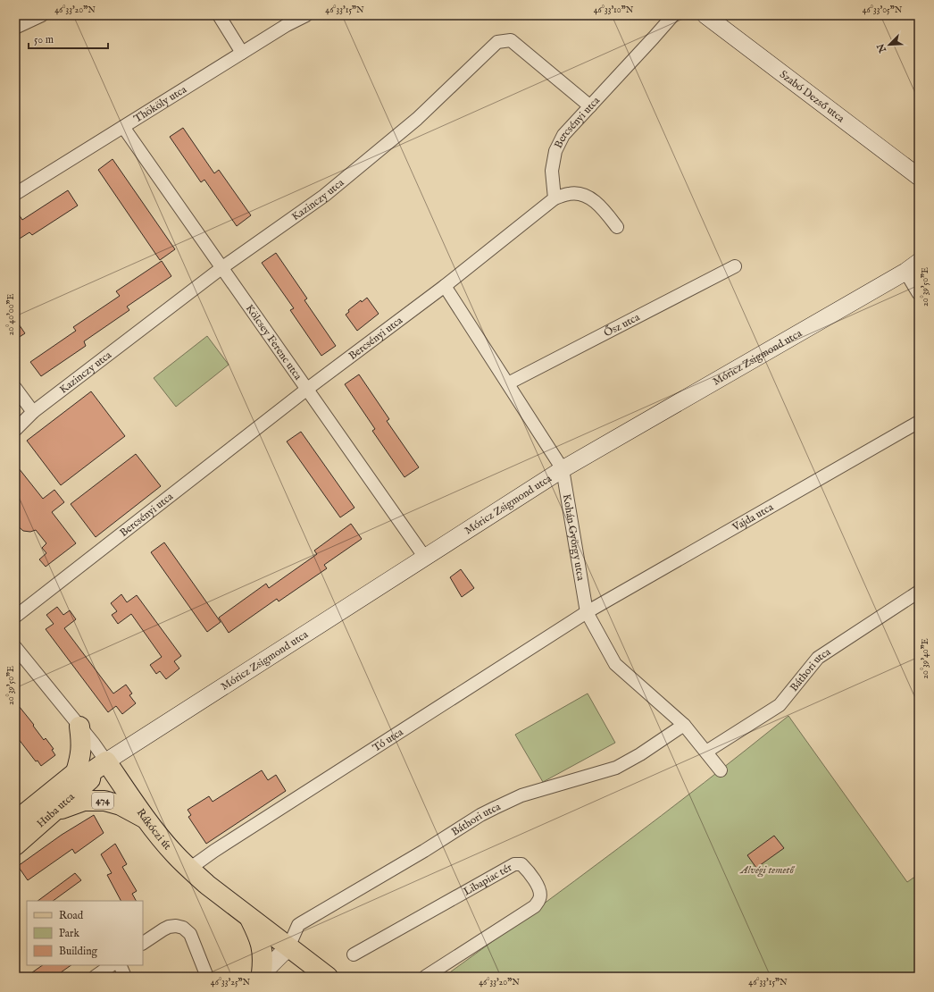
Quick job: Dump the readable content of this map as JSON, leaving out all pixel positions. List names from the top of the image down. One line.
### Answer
{"streets":{"main road":["Szabó Dezső utca","Móricz Zsigmond utca","474","Huba utca","Rákóczi út"],"street":["Thököly utca","Bercsényi utca","Kazinczy utca","Ősz utca","Kölcsey Ferenc utca","Vajda utca","Kohán György utca","Báthori utca","Tó utca","Libapiac tér"]},"crossings":[["Thököly utca","Kölcsey Ferenc utca"],["Bercsényi utca","Kazinczy utca"],["Bercsényi utca","Kölcsey Ferenc utca"],["Bercsényi utca","Kohán György utca"],["Kazinczy utca","Kölcsey Ferenc utca"],["Ősz utca","Kohán György utca"],["Kölcsey Ferenc utca","Móricz Zsigmond utca"],["Móricz Zsigmond utca","Kohán György utca"],["Móricz Zsigmond utca","Huba utca"],["Móricz Zsigmond utca","Rákóczi út"],["Vajda utca","Kohán György utca"],["Vajda utca","Tó utca"],["Kohán György utca","Báthori utca"],["Kohán György utca","Tó utca"],["Báthori utca","Rákóczi út"],["Tó utca","Rákóczi út"],["474","Huba utca"],["474","Rákóczi út"],["Huba utca","Rákóczi út"]],"parks":["Alvégi temető"],"legend":["Road","Park","Building"],"scale_bar":"50 m","north":"bottom left","coordinates":["46°33'20\"N","46°33'15\"N","46°33'10\"N","46°33'05\"N","20°39'50\"E","20°40'00\"E","20°39'40\"E","46°33'25\"N"]}
